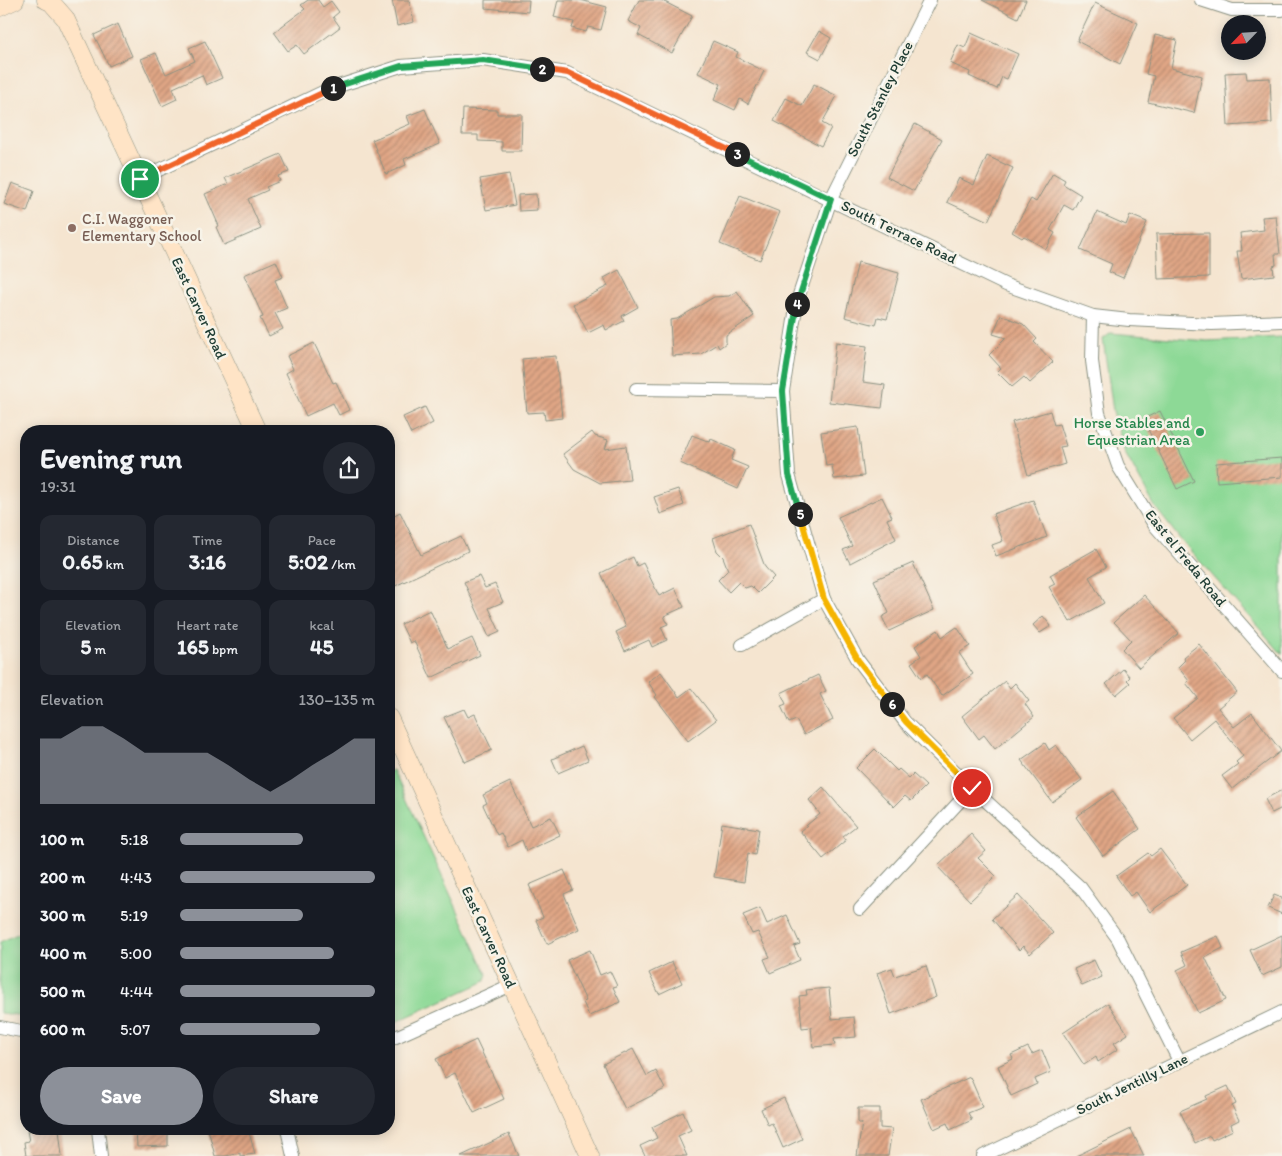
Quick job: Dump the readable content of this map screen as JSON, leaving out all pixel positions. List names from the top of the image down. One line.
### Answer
{"streets":{"street":["South Stanley Place","South Terrace Road","East Carver Road","East el Freda Road","South Jentilly Lane"]},"crossings":[["South Stanley Place","South Terrace Road"],["South Stanley Place","South Jentilly Lane"],["South Terrace Road","East Carver Road"],["South Terrace Road","East el Freda Road"]],"places":["C.I. Waggoner Elementary School","Horse Stables and Equestrian Area"],"north":"bottom left","page":{"pins":["2","1","3","4","5","6"],"heading":["Evening run","19:31"],"stats":[["Distance","0.65 km"],["Time","3:16"],["Pace","5:02 /km"],["Elevation","5 m"],["Heart rate","165 bpm"],["kcal","45"]],"chart":["Elevation","130–135 m"],"list":[{"name":"100 m","note":"5:18"},{"name":"200 m","note":"4:43"},{"name":"300 m","note":"5:19"},{"name":"400 m","note":"5:00"},{"name":"500 m","note":"4:44"},{"name":"600 m","note":"5:07"}],"buttons":["Save","Share"]}}
